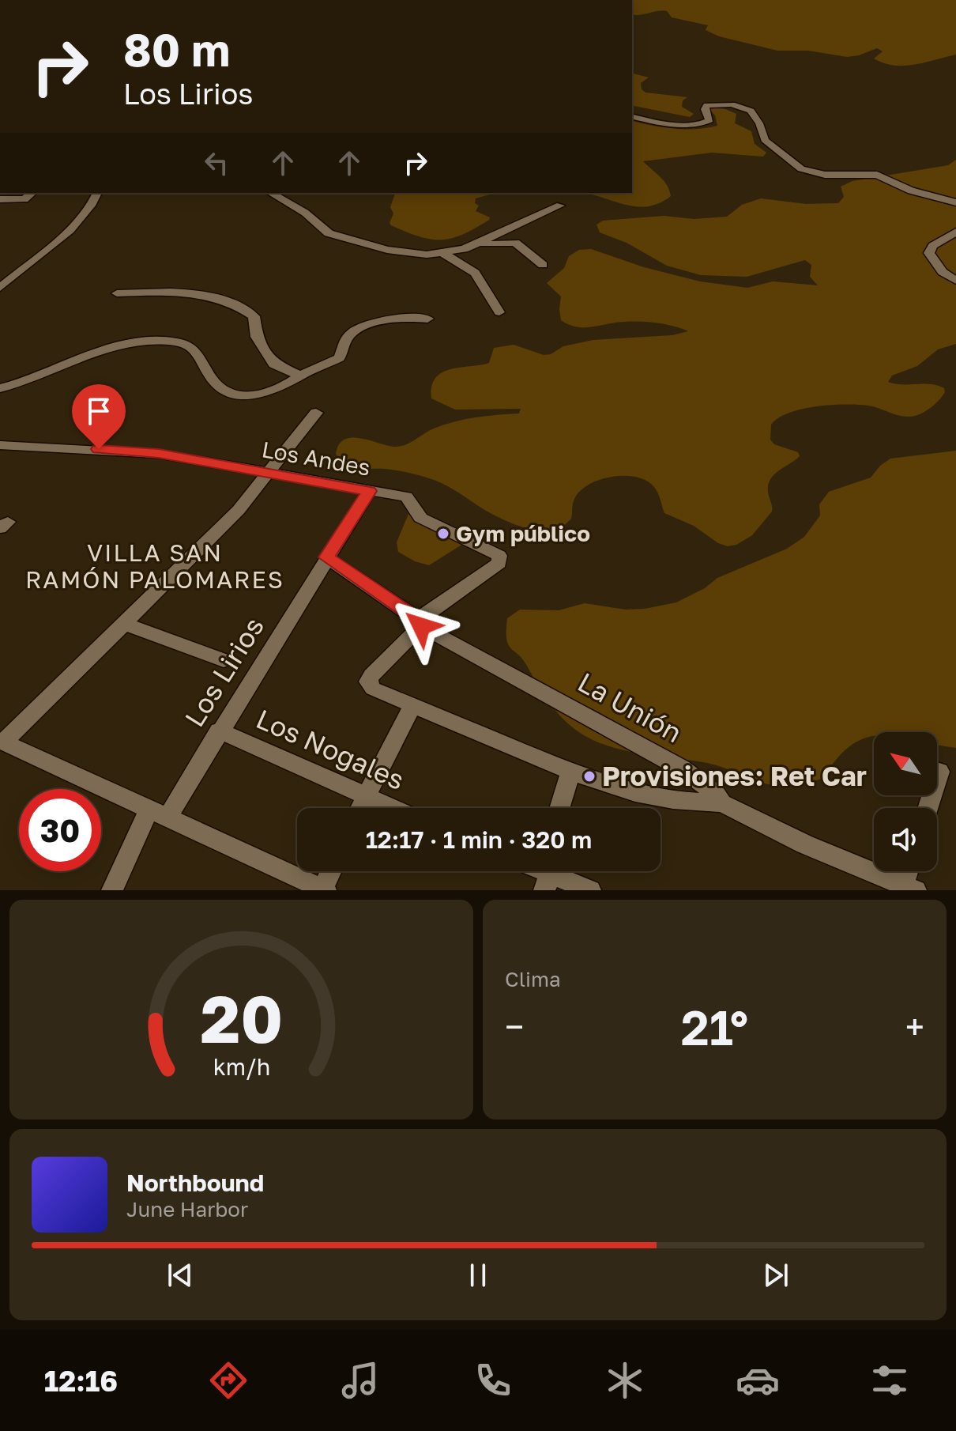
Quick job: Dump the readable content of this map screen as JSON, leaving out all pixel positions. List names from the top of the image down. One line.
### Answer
{"streets":{"street":["Los Andes","Los Lirios","La Unión","Los Nogales"]},"crossings":[["Los Andes","Los Lirios"],["Los Andes","La Unión"],["Los Lirios","La Unión"],["Los Lirios","Los Nogales"]],"districts":["VILLA SAN RAMÓN PALOMARES"],"places":["Gym público","Provisiones: Ret Car"],"north":"top left","page":{"turn":["80 m","Los Lirios"],"limit":"30","trip":"12:17 · 1 min · 320 m","tile":"Clima","heat":["−","21°","+"],"song":["Northbound","June Harbor"],"tabs":"12:16","gauge":["20","km/h"]}}
